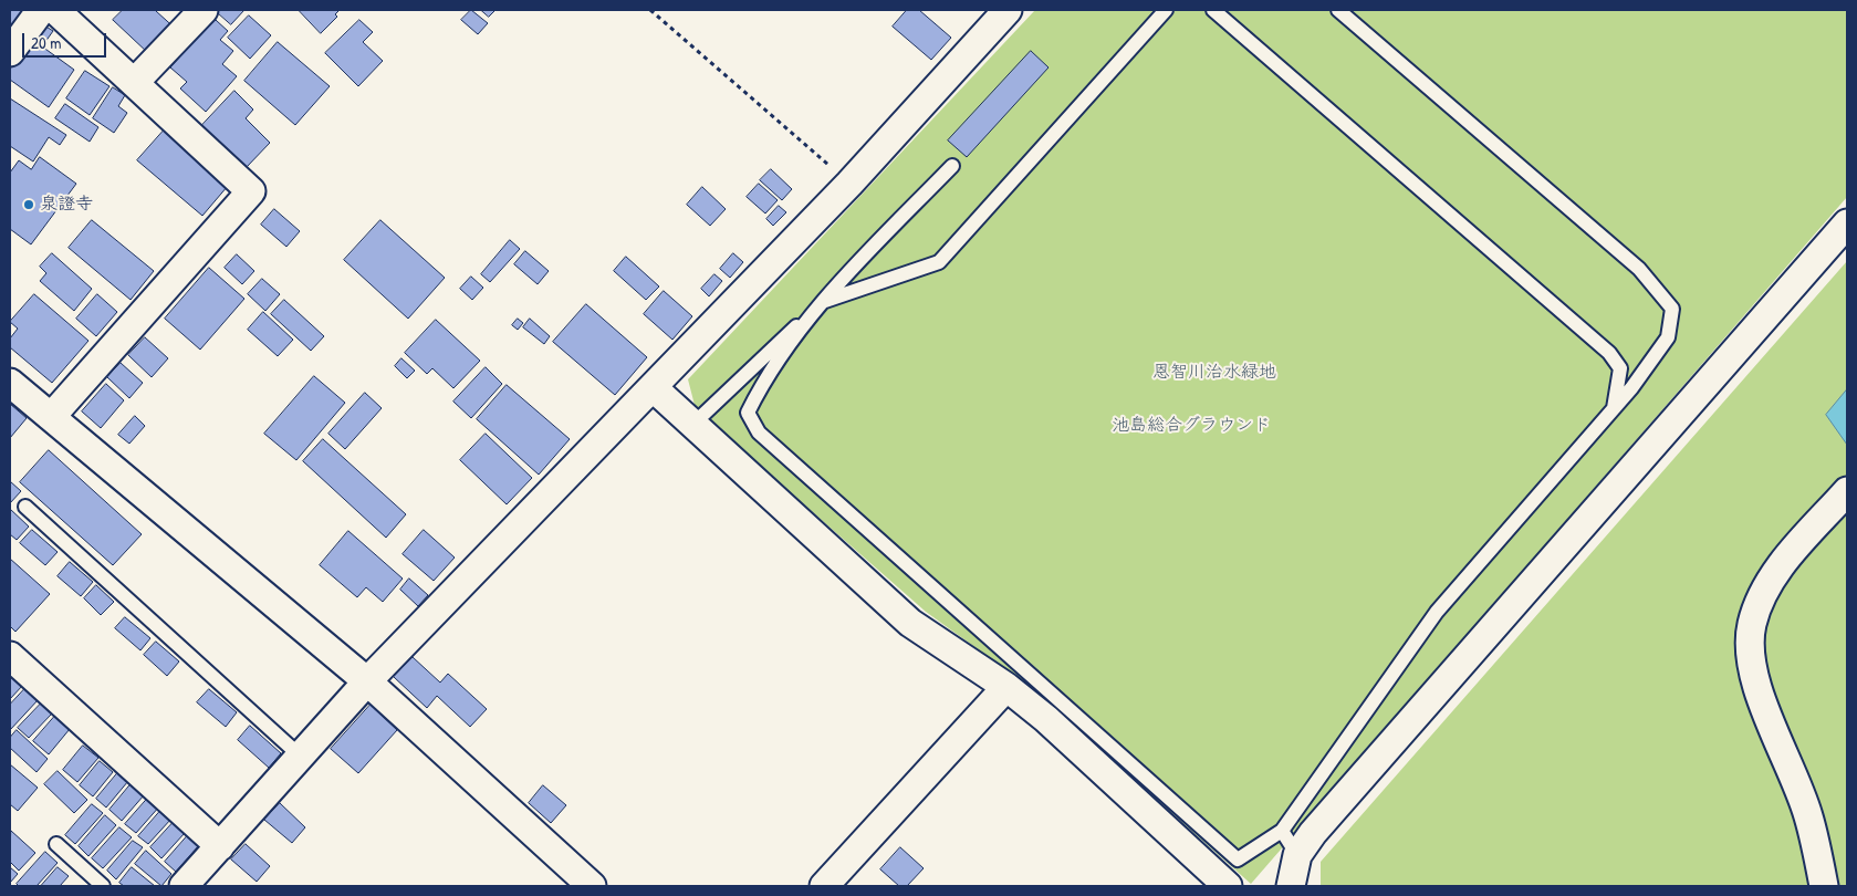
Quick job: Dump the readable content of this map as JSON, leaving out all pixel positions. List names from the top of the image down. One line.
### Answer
{"parks":["恩智川治水緑地","池島総合グラウンド"],"places":["泉證寺"],"scale_bar":"20 m"}
